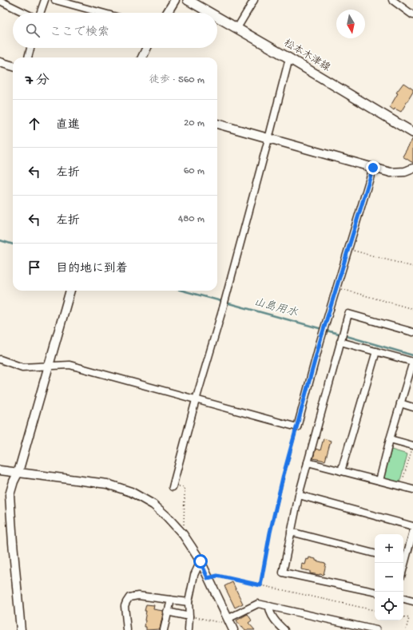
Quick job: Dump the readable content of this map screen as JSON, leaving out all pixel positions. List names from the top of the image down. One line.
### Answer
{"streets":{"main road":["松本木津線"]},"water":["山島用水"],"north":"bottom","page":{"search":"ここで検索","heading":["7 分","徒歩 · 560 m"],"list":[["直進","20 m"],["左折","60 m"],["左折","480 m"],"目的地に到着"],"map_buttons":["+","−"]}}
